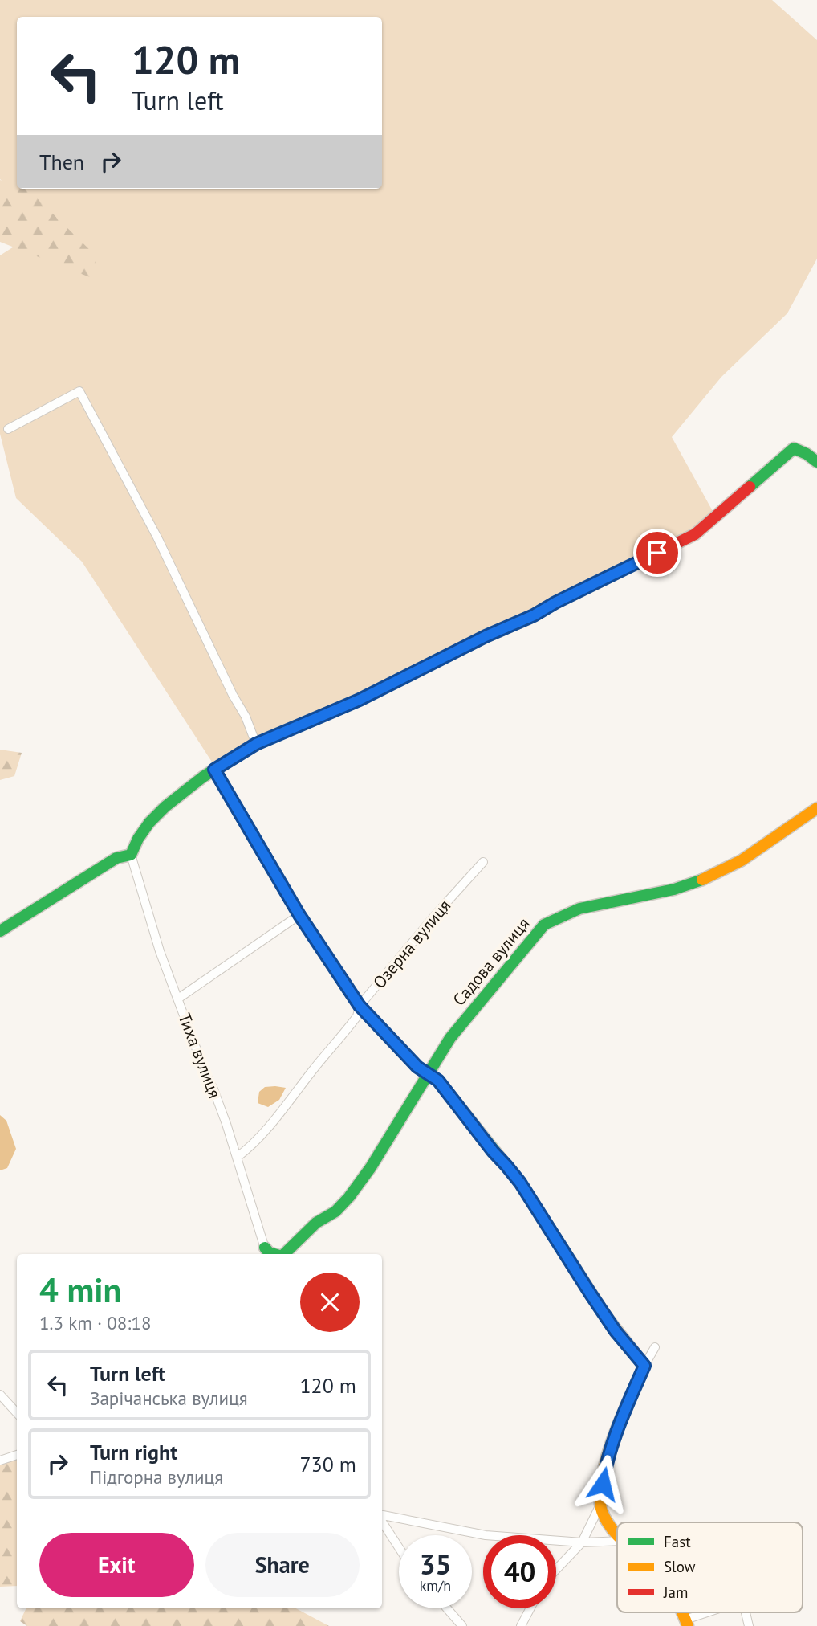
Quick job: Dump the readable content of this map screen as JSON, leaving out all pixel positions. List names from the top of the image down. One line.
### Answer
{"streets":{"street":["Озерна вулиця","Садова вулиця","Тиха вулиця"]},"crossings":[["Озерна вулиця","Тиха вулиця"]],"legend":["Fast","Slow","Jam"],"page":{"turn":["120 m","Turn left"],"then":"Then","heading":["4 min","1.3 km · 08:18"],"list":[{"name":"Turn left","note":"Зарічанська вулиця","value":"120 m"},{"name":"Turn right","note":"Підгорна вулиця","value":"730 m"}],"buttons":["Exit","Share"],"speed":"35 km/h","limit":"40"}}
